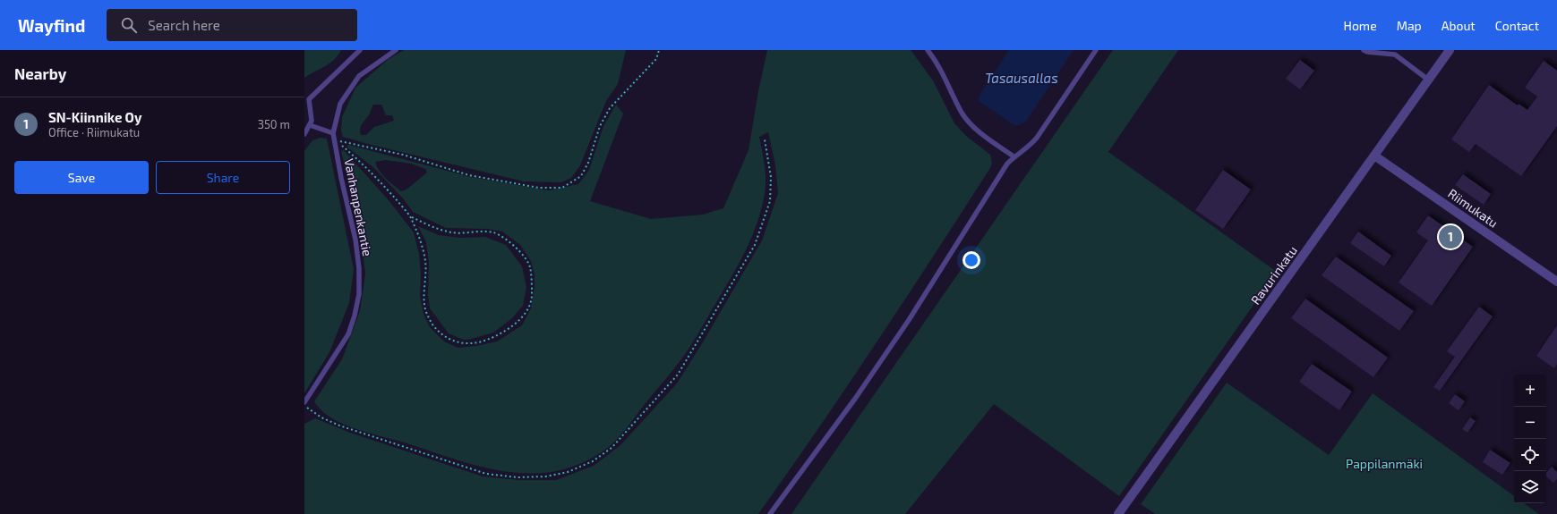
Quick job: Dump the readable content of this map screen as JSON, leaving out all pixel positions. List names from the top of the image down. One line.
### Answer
{"streets":{"street":["Riimukatu","Ravurinkatu"],"lane":["Vanhanpenkantie"]},"crossings":[["Riimukatu","Ravurinkatu"]],"water":["Tasausallas"],"parks":["Pappilanmäki"],"page":{"header":"Wayfind","search":"Search here","nav":["Home","Map","About","Contact"],"heading":"Nearby","list":[{"mark":"1","name":"SN-Kiinnike Oy","note":"Office · Riimukatu","value":"350 m"}],"buttons":["Save","Share"],"pins":"1","map_buttons":["+","−"]}}
